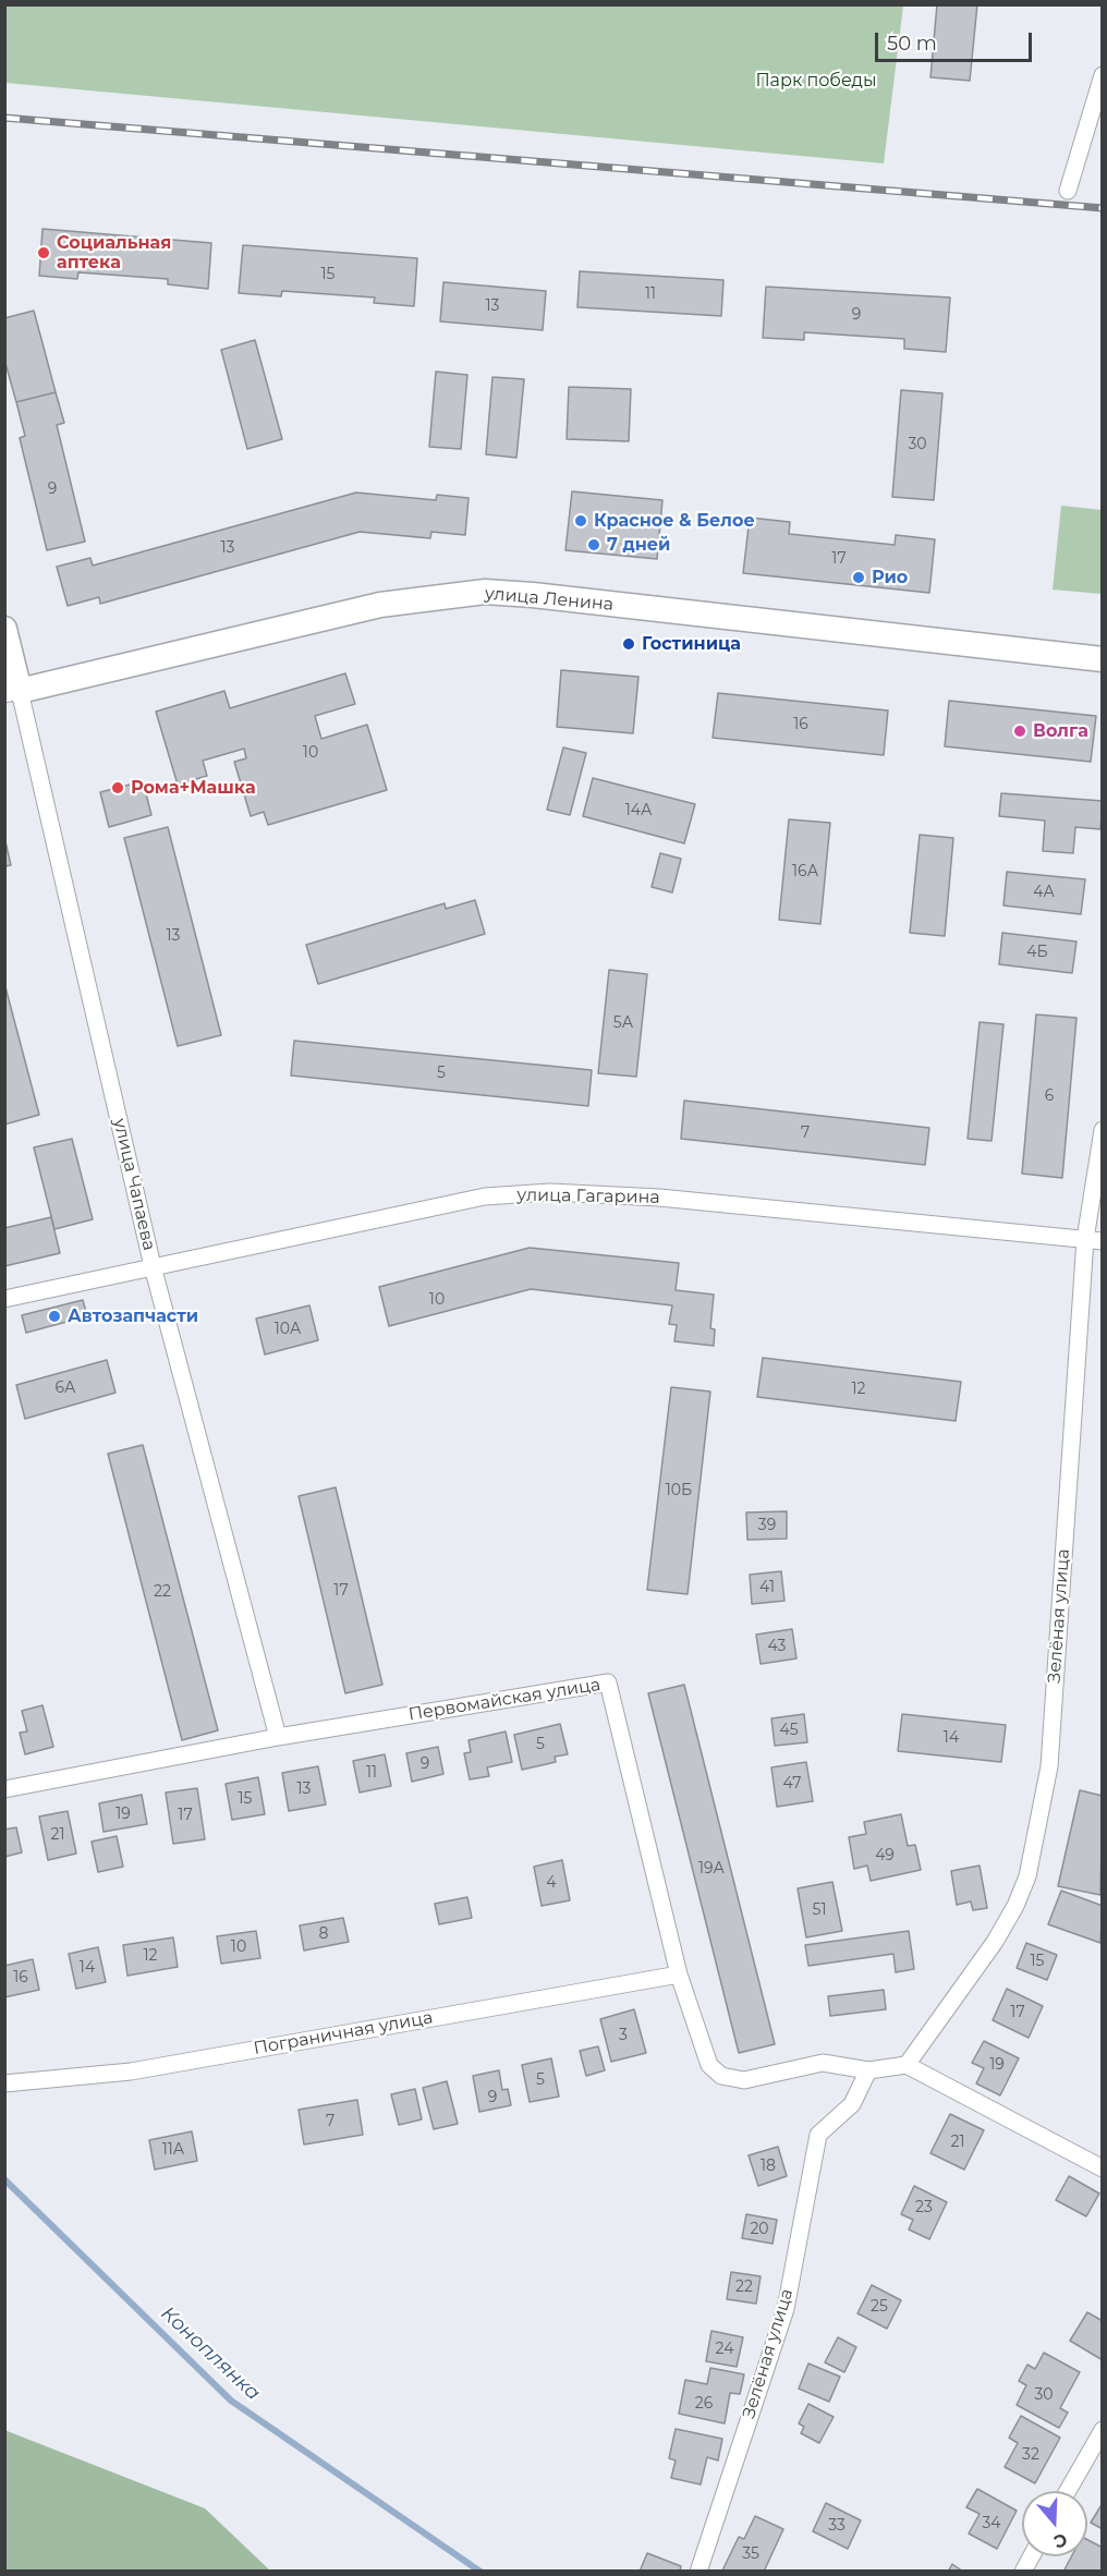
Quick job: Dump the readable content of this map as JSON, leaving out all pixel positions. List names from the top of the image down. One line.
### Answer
{"streets":{"main road":["улица Ленина","улица Чапаева"],"street":["улица Гагарина","Зелёная улица","Первомайская улица","Пограничная улица"]},"crossings":[["улица Ленина","улица Чапаева"],["улица Чапаева","улица Гагарина"],["улица Чапаева","Первомайская улица"],["улица Гагарина","Зелёная улица"],["Зелёная улица","Первомайская улица"],["Первомайская улица","Пограничная улица"]],"water":["Коноплянка"],"parks":["Парк победы"],"places":["Социальная аптека","Красное & Белое","7 дней","Рио","Гостиница","Волга","Рома+Машка","Автозапчасти"],"house_numbers":["15","11","13","9","30","9","13","17","16","10","14А","16А","4А","13","4Б","5А","5","6","7","10","10А","6А","12","10Б","39","41","17","22","43","45","14","5","9","11","47","13","15","19","17","21","49","19А","4","51","8","10","12","15","14","16","17","3","19","5","9","7","21","11А","18","23","20","22","25","24","30","26","32","34","33","35"],"scale_bar":"50 m","north":"bottom"}
